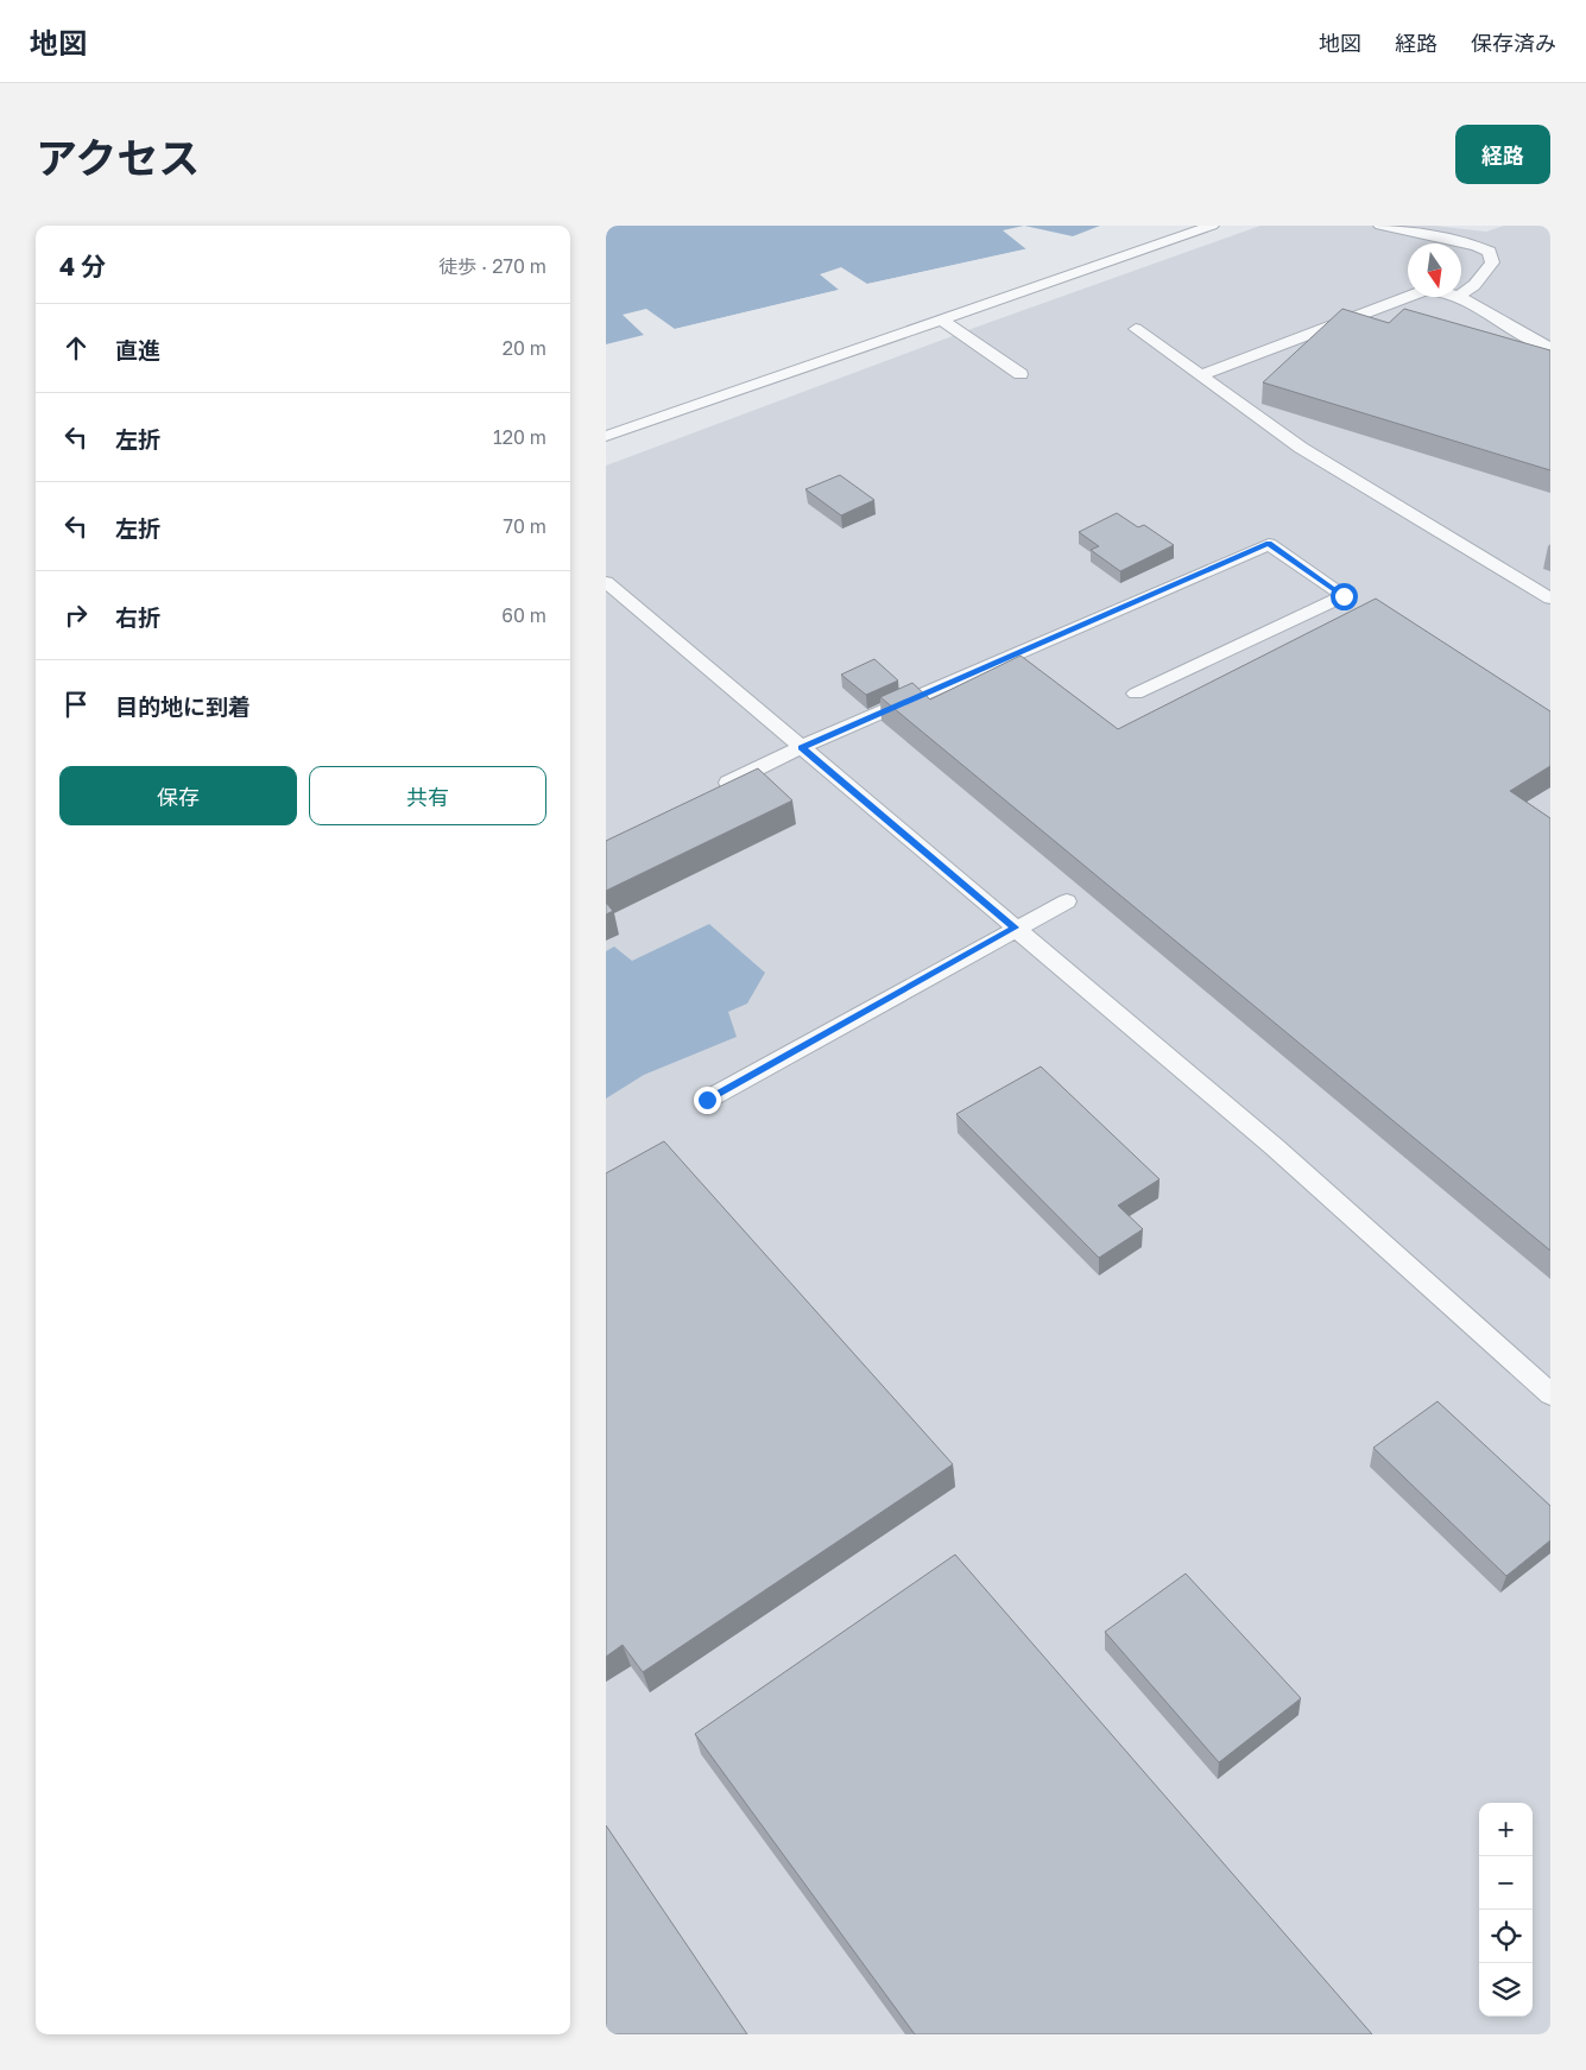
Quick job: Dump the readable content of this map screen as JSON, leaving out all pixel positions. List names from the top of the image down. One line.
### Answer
{"north":"bottom","page":{"header":"地図","nav":["地図","経路","保存済み"],"title":"アクセス","buttons":["経路",["保存","共有"]],"heading":["4 分","徒歩 · 270 m"],"list":[["直進","20 m"],["左折","120 m"],["左折","70 m"],["右折","60 m"],"目的地に到着"],"map_buttons":["+","−"]}}
